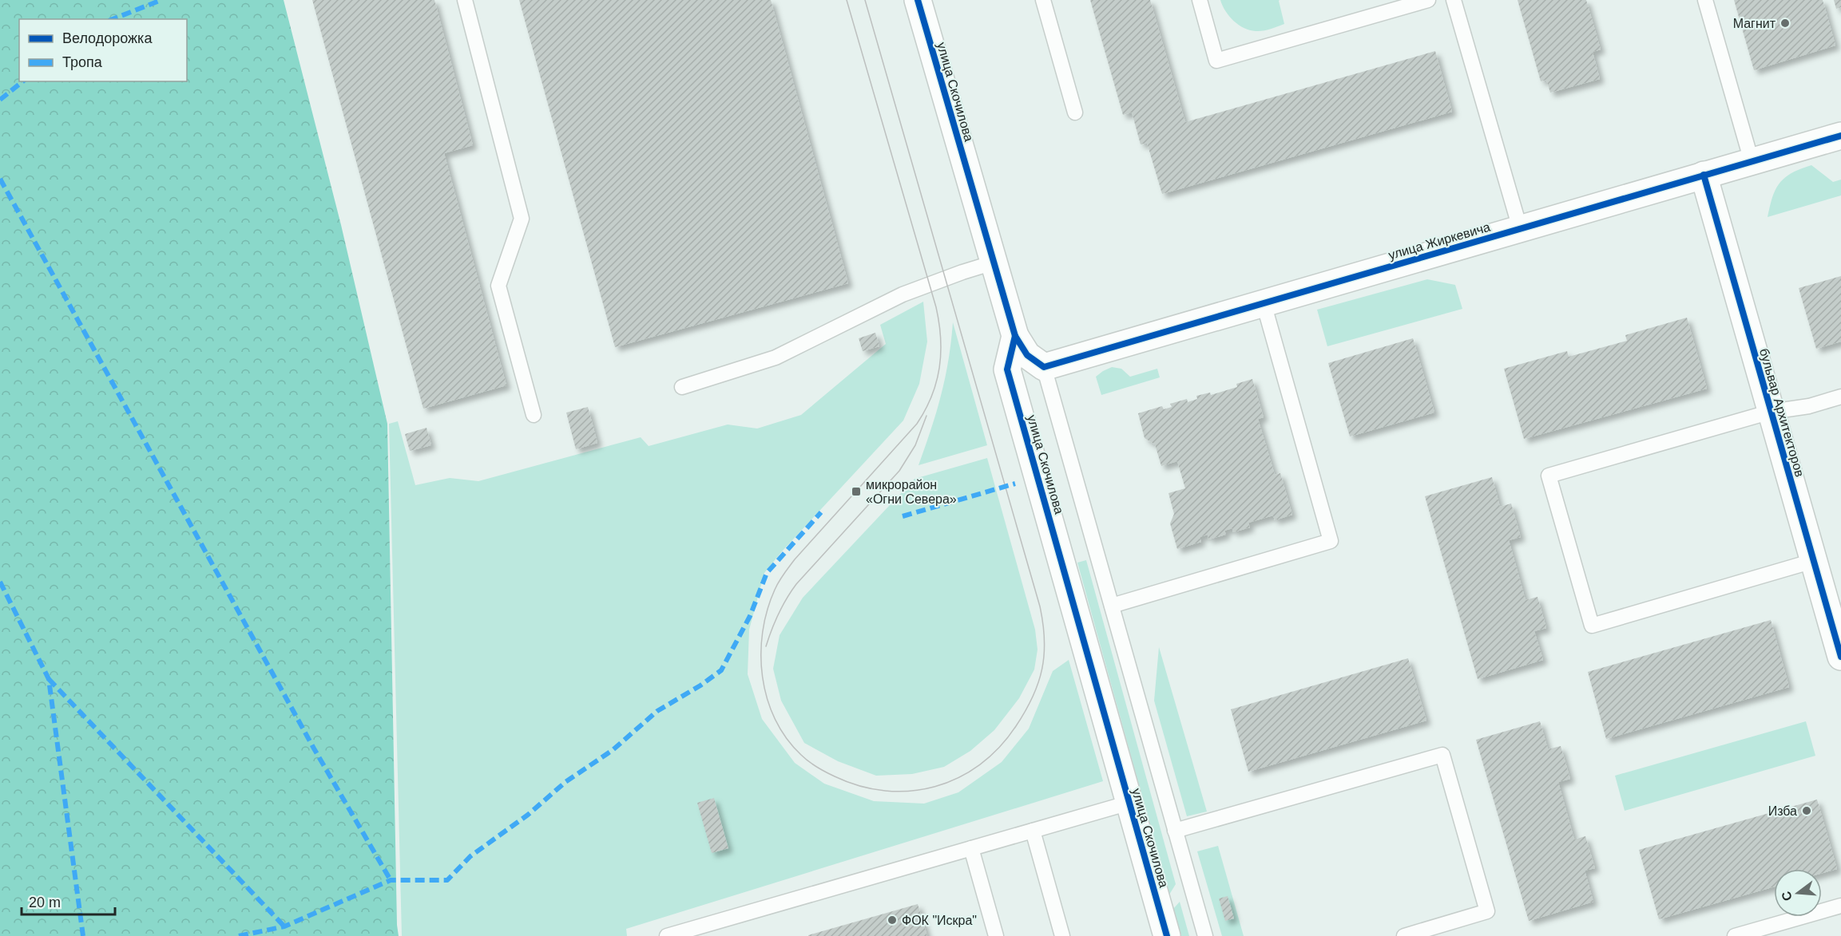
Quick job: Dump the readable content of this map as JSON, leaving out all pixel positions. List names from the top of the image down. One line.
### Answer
{"streets":{"street":["улица Скочилова","улица Жиркевича","бульвар Архитекторов"]},"crossings":[["улица Жиркевича","бульвар Архитекторов"]],"places":{"other":["Магнит","Изба","ФОК \"Искра\""],"transit":["микрорайон «Огни Севера»"]},"legend":["Велодорожка","Тропа"],"scale_bar":"20 m","north":"left"}
